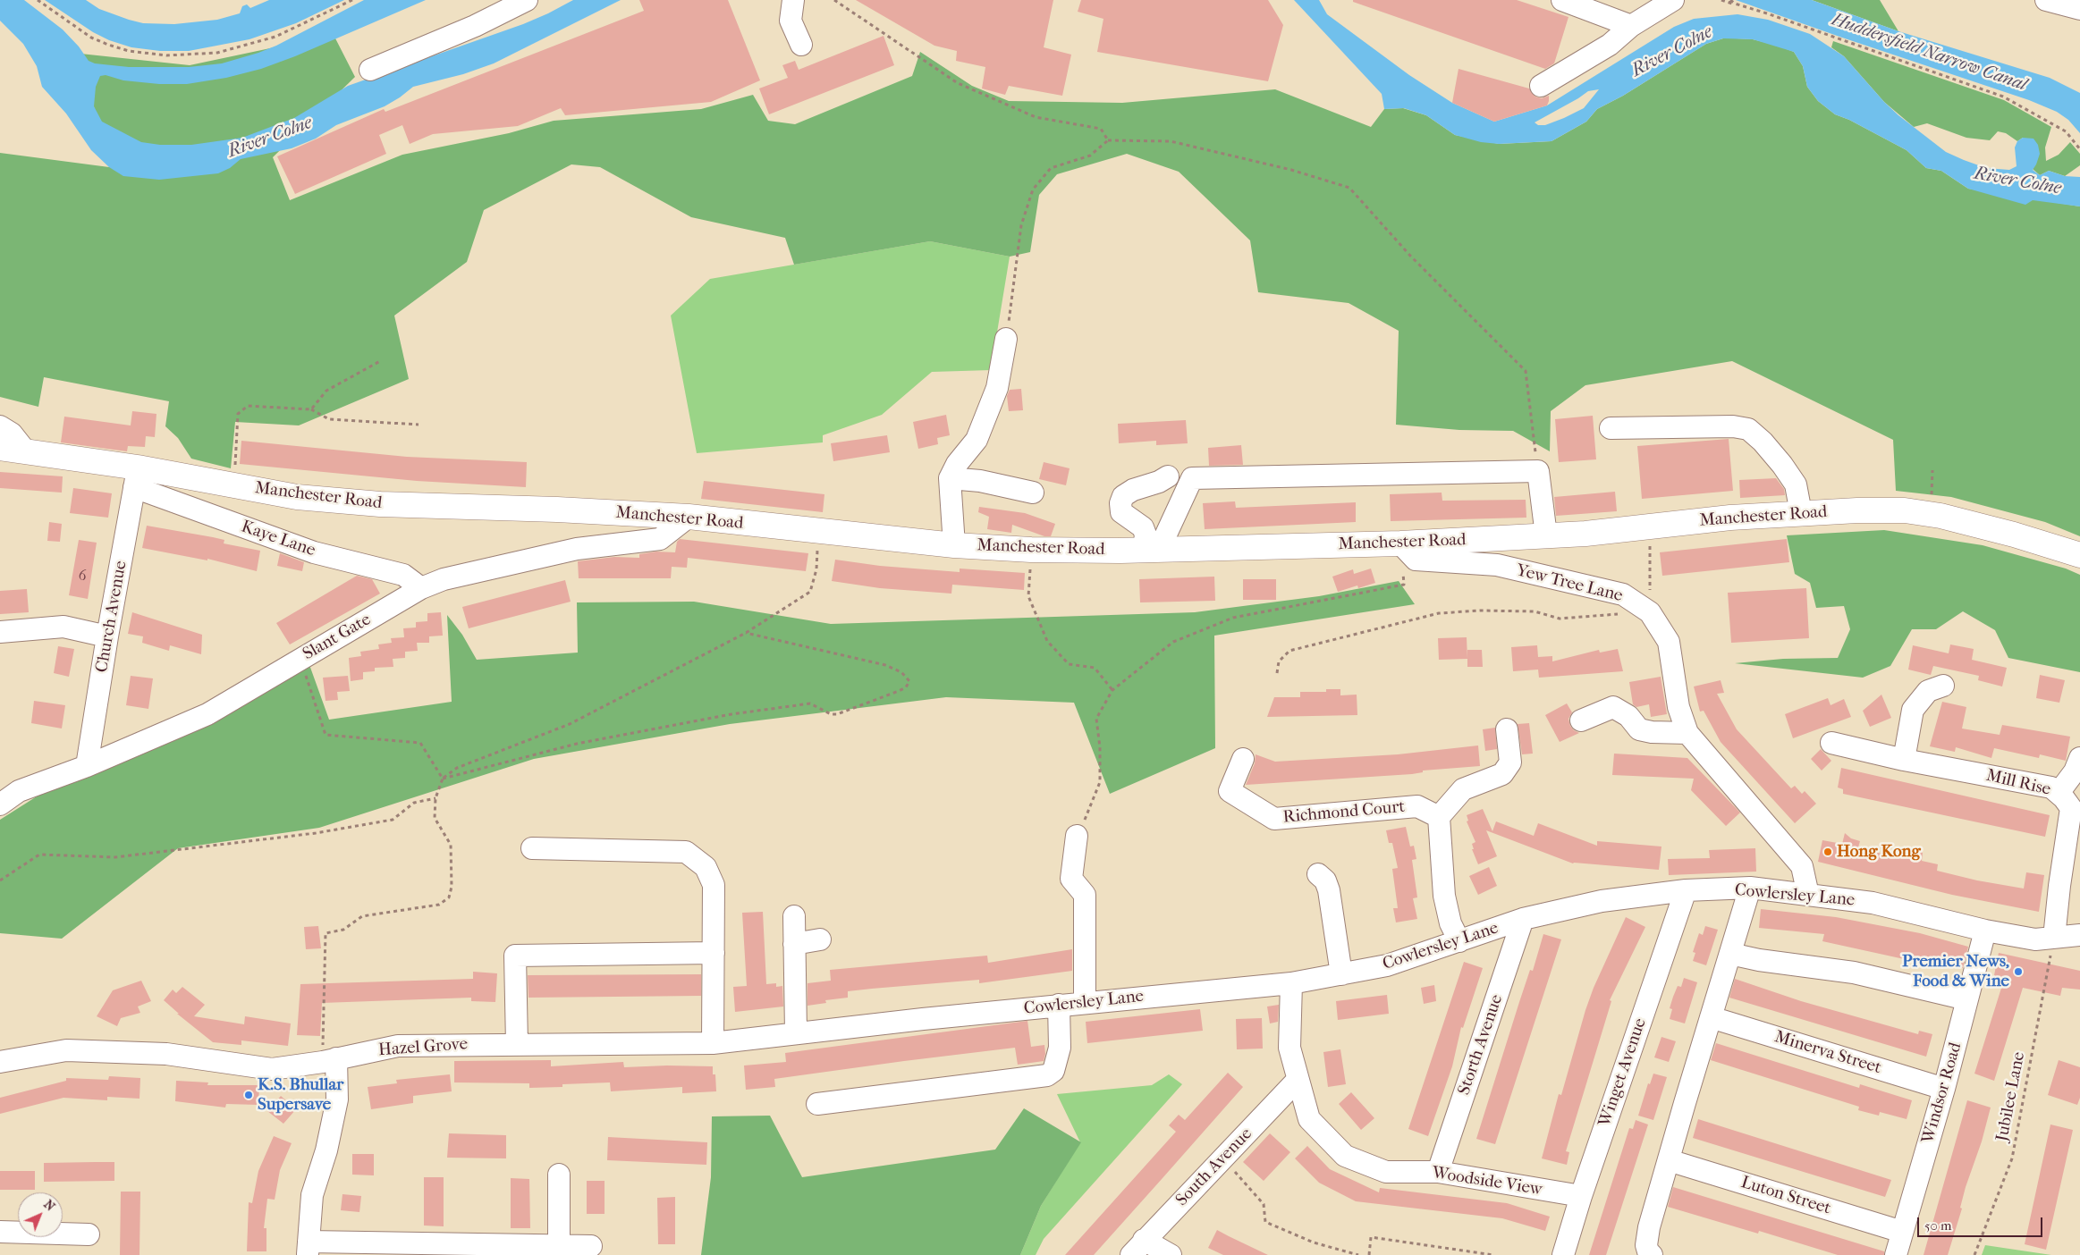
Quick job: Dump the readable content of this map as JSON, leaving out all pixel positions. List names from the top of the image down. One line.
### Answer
{"streets":{"main road":["Manchester Road"],"street":["Kaye Lane","Yew Tree Lane","Church Avenue","Slant Gate","Mill Rise","Richmond Court","Cowlersley Lane","Storth Avenue","Hazel Grove","Minerva Street","Winget Avenue","Windsor Road","South Avenue","Woodside View","Luton Street"],"path":["Jubilee Lane"]},"crossings":[["Manchester Road","Kaye Lane"],["Manchester Road","Yew Tree Lane"],["Manchester Road","Church Avenue"],["Manchester Road","Slant Gate"],["Kaye Lane","Church Avenue"],["Kaye Lane","Slant Gate"],["Yew Tree Lane","Cowlersley Lane"],["Church Avenue","Slant Gate"],["Mill Rise","Cowlersley Lane"],["Mill Rise","Jubilee Lane"],["Cowlersley Lane","Storth Avenue"],["Cowlersley Lane","Hazel Grove"],["Cowlersley Lane","Winget Avenue"],["Cowlersley Lane","Windsor Road"],["Cowlersley Lane","Jubilee Lane"],["Cowlersley Lane","Woodside View"],["Storth Avenue","Woodside View"],["Minerva Street","Windsor Road"],["Winget Avenue","Woodside View"],["Windsor Road","Luton Street"],["South Avenue","Woodside View"]],"water":["River Colne","Huddersfield Narrow Canal"],"places":["Hong Kong","Premier News, Food & Wine","K.S. Bhullar Supersave"],"house_numbers":["6"],"scale_bar":"50 m","north":"top right"}
